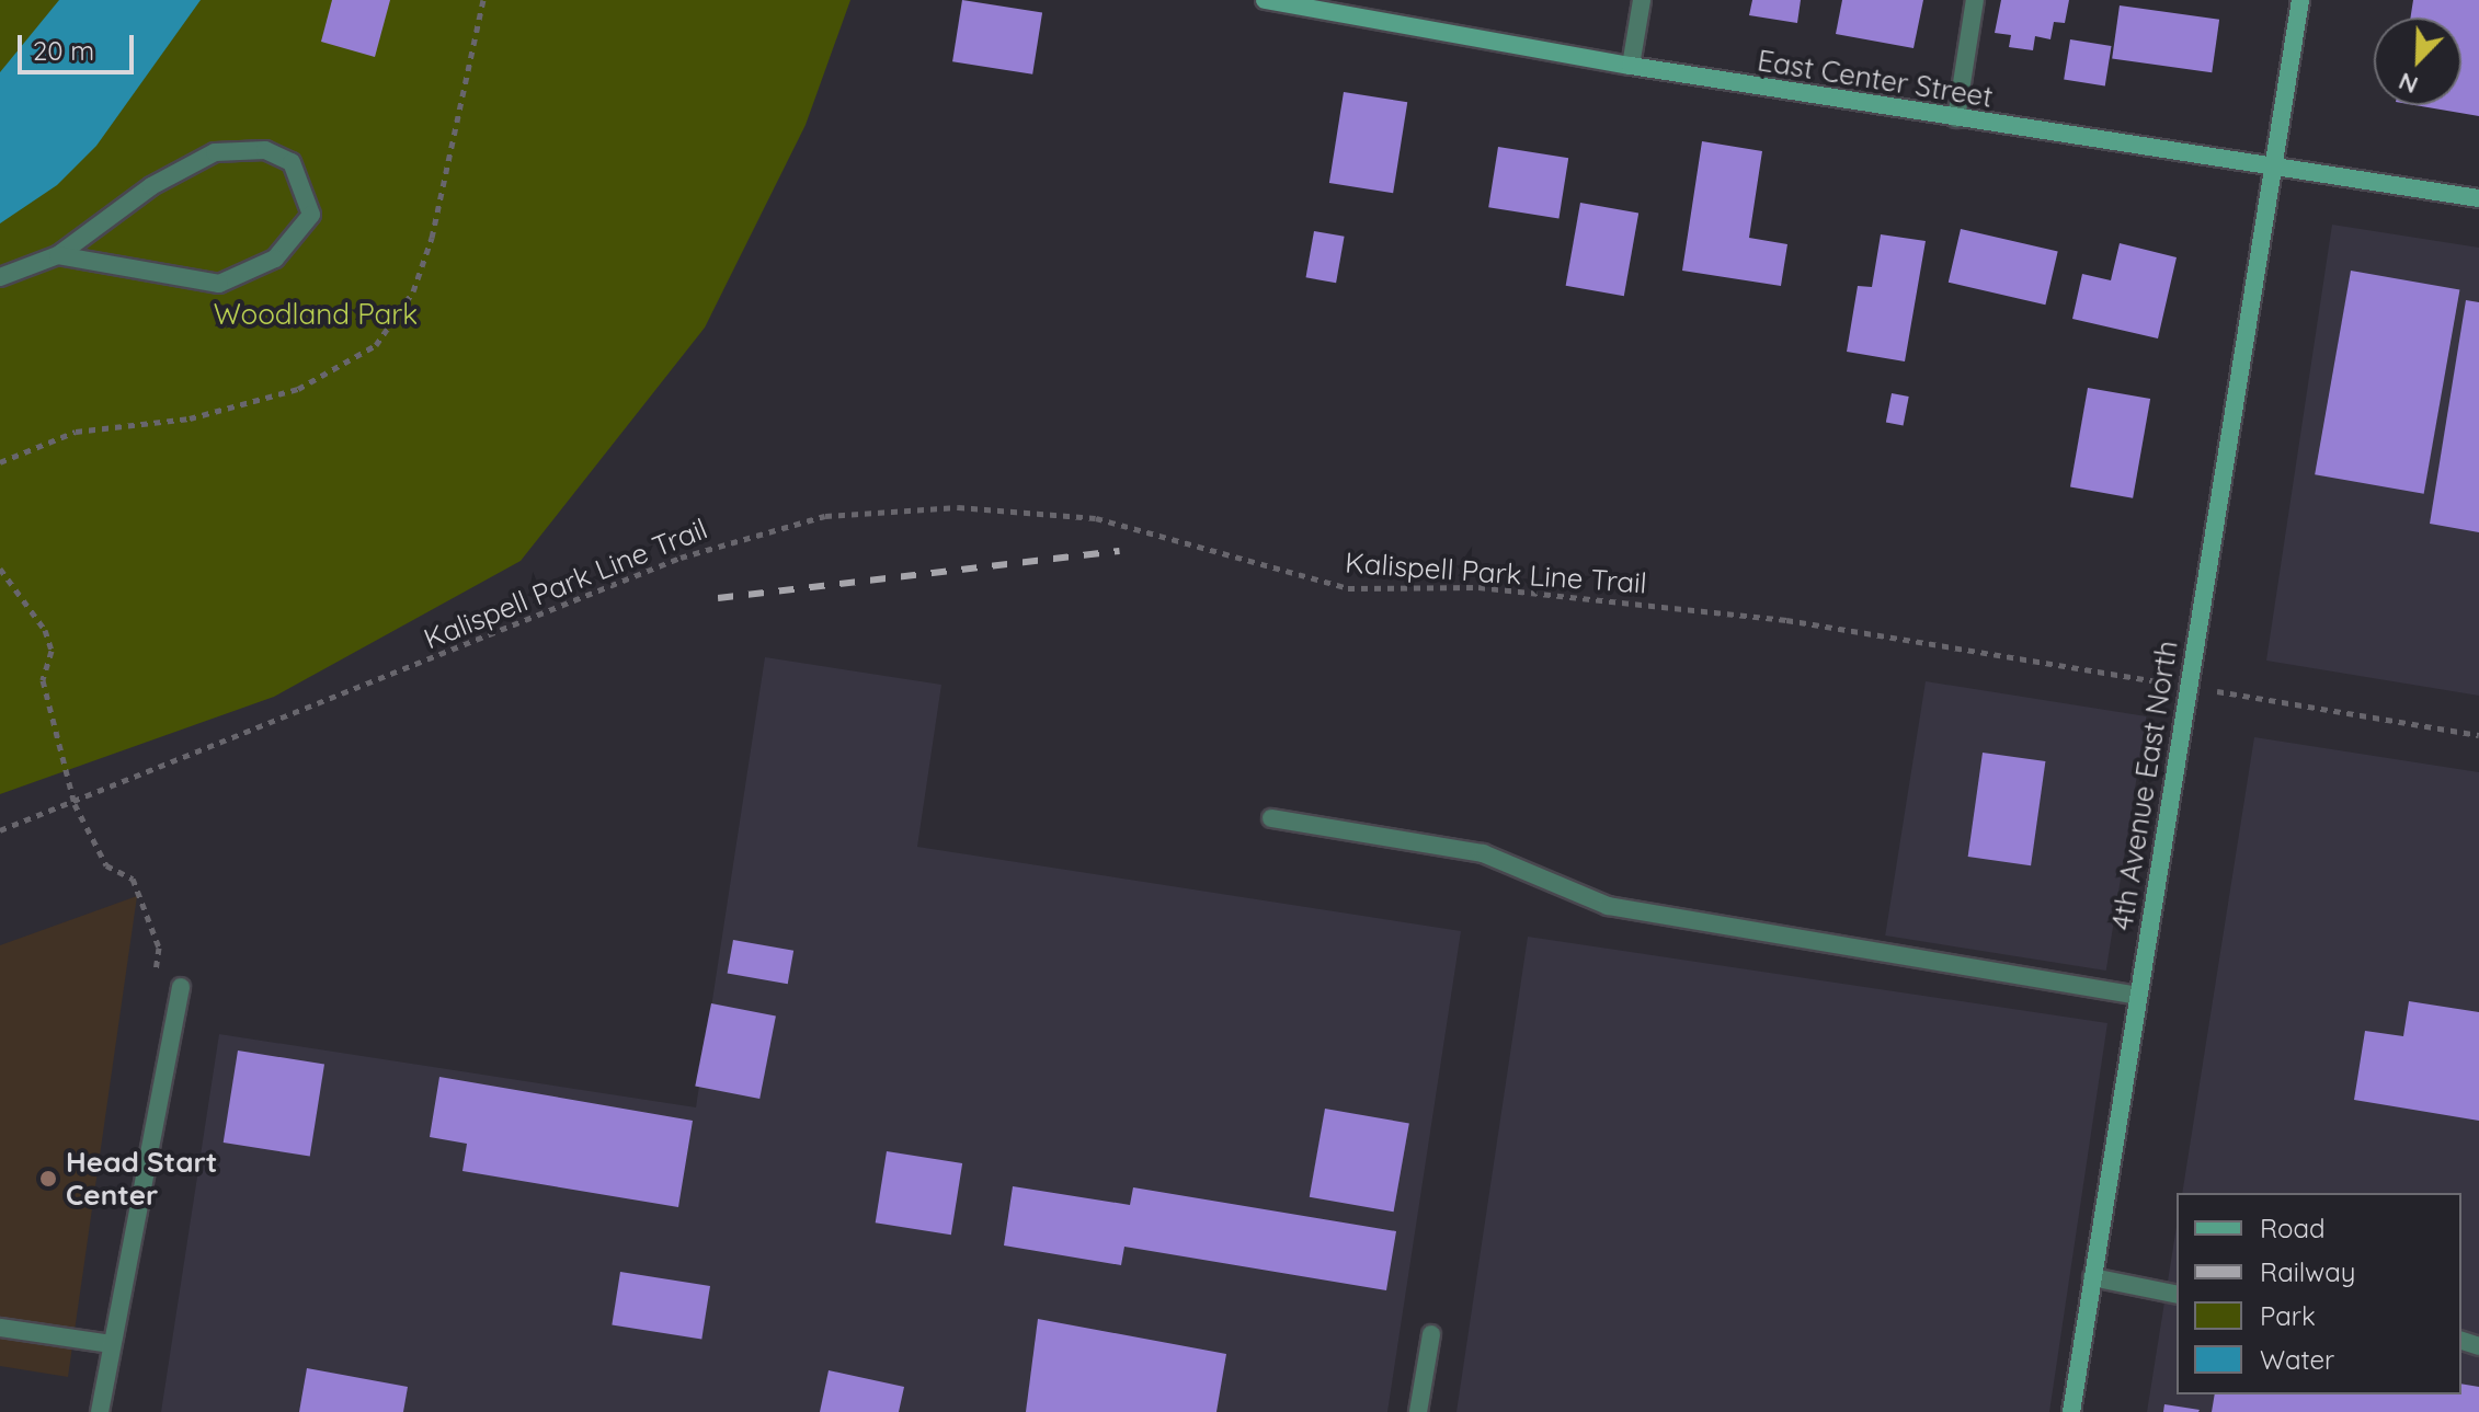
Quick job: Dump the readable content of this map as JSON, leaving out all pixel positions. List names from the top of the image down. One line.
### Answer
{"streets":{"street":["East Center Street","4th Avenue East North"],"path":["Kalispell Park Line Trail"]},"crossings":[["East Center Street","4th Avenue East North"],["Kalispell Park Line Trail","4th Avenue East North"]],"parks":["Woodland Park"],"places":["Head Start Center"],"legend":["Road","Railway","Park","Water"],"scale_bar":"20 m","north":"bottom left"}
